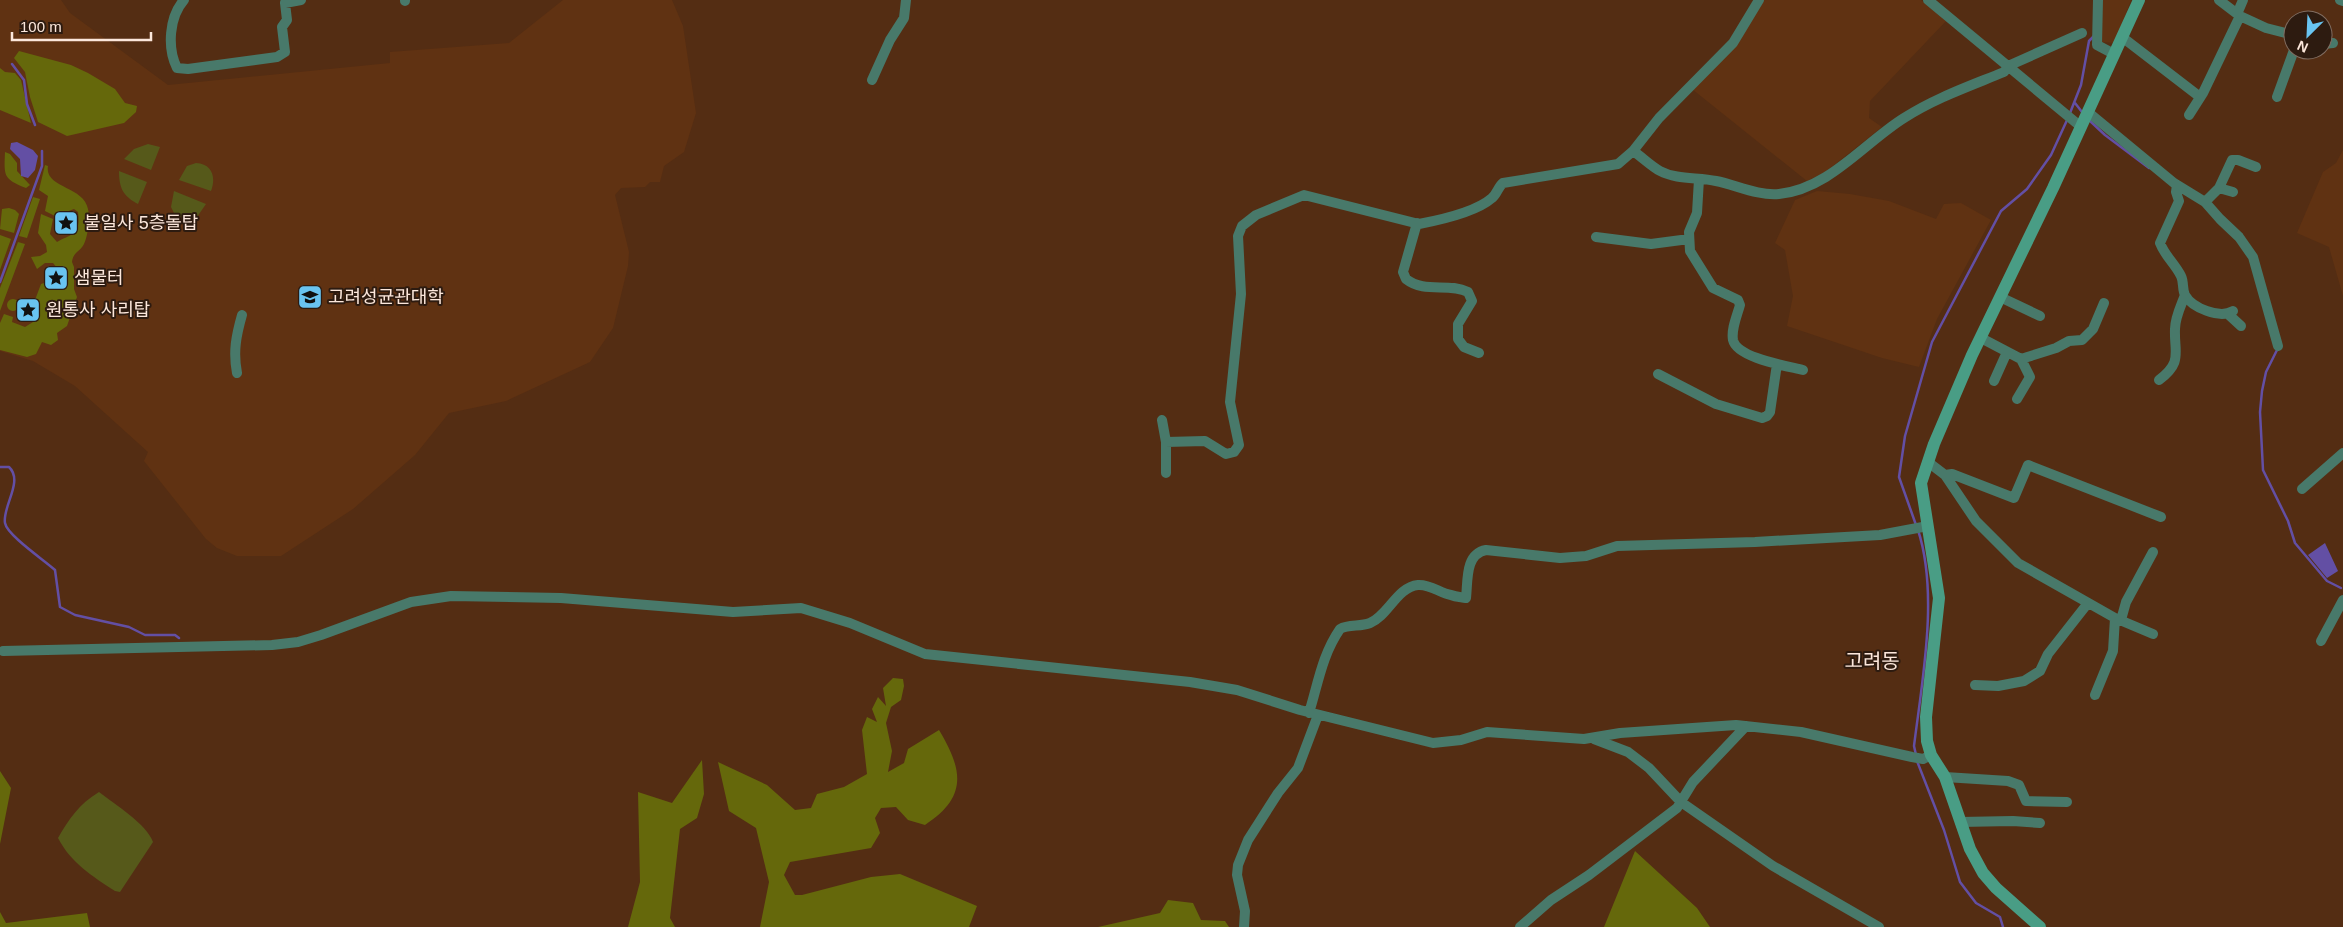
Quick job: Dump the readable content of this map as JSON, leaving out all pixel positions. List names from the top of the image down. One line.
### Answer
{"districts":["고려동"],"places":{"place":["불일사 5층돌탑","샘물터","원통사 사리탑"],"school or university":["고려성균관대학"]},"scale_bar":"100 m","north":"bottom left"}
